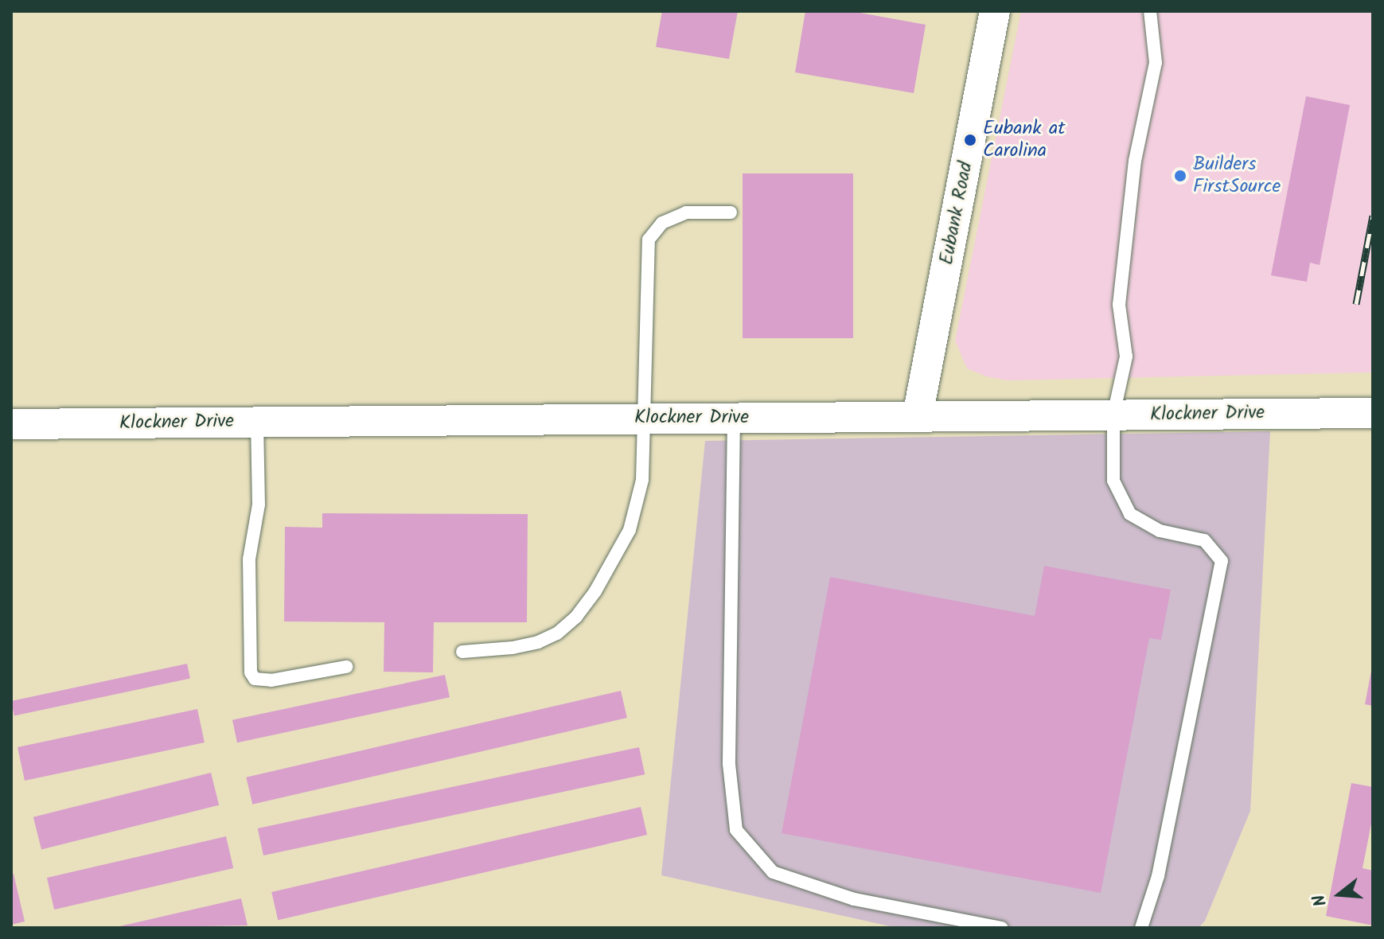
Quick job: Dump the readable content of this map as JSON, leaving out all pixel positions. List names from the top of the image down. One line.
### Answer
{"streets":{"street":["Eubank Road","Klockner Drive"]},"crossings":[["Eubank Road","Klockner Drive"]],"places":["Eubank at Carolina","Builders FirstSource"],"north":"left"}
